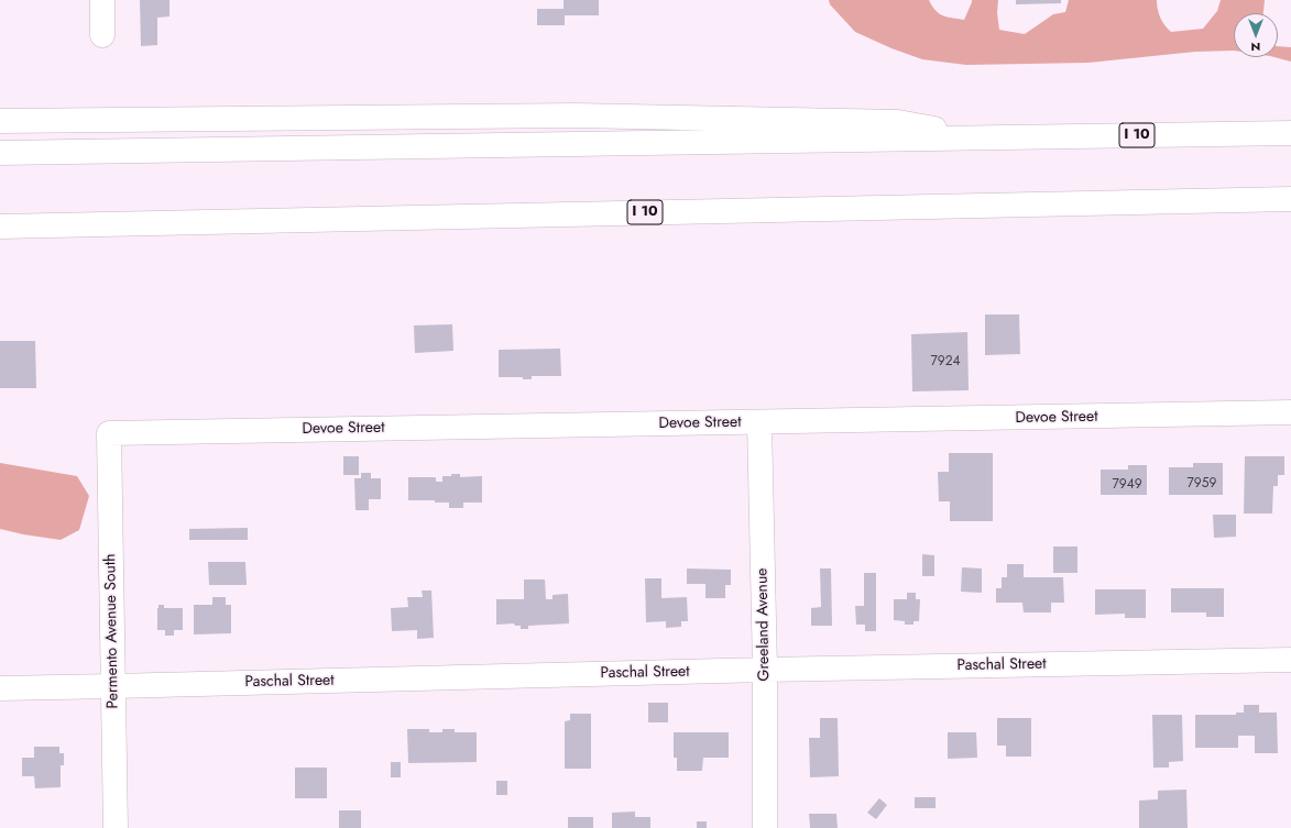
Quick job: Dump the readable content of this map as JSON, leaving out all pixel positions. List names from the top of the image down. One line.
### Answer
{"streets":{"main road":["I 10","Devoe Street","Greeland Avenue","Permento Avenue South","Paschal Street"]},"crossings":[["Devoe Street","Greeland Avenue"],["Devoe Street","Permento Avenue South"],["Greeland Avenue","Paschal Street"],["Permento Avenue South","Paschal Street"]],"house_numbers":["7924","7959","7949"],"north":"bottom"}
